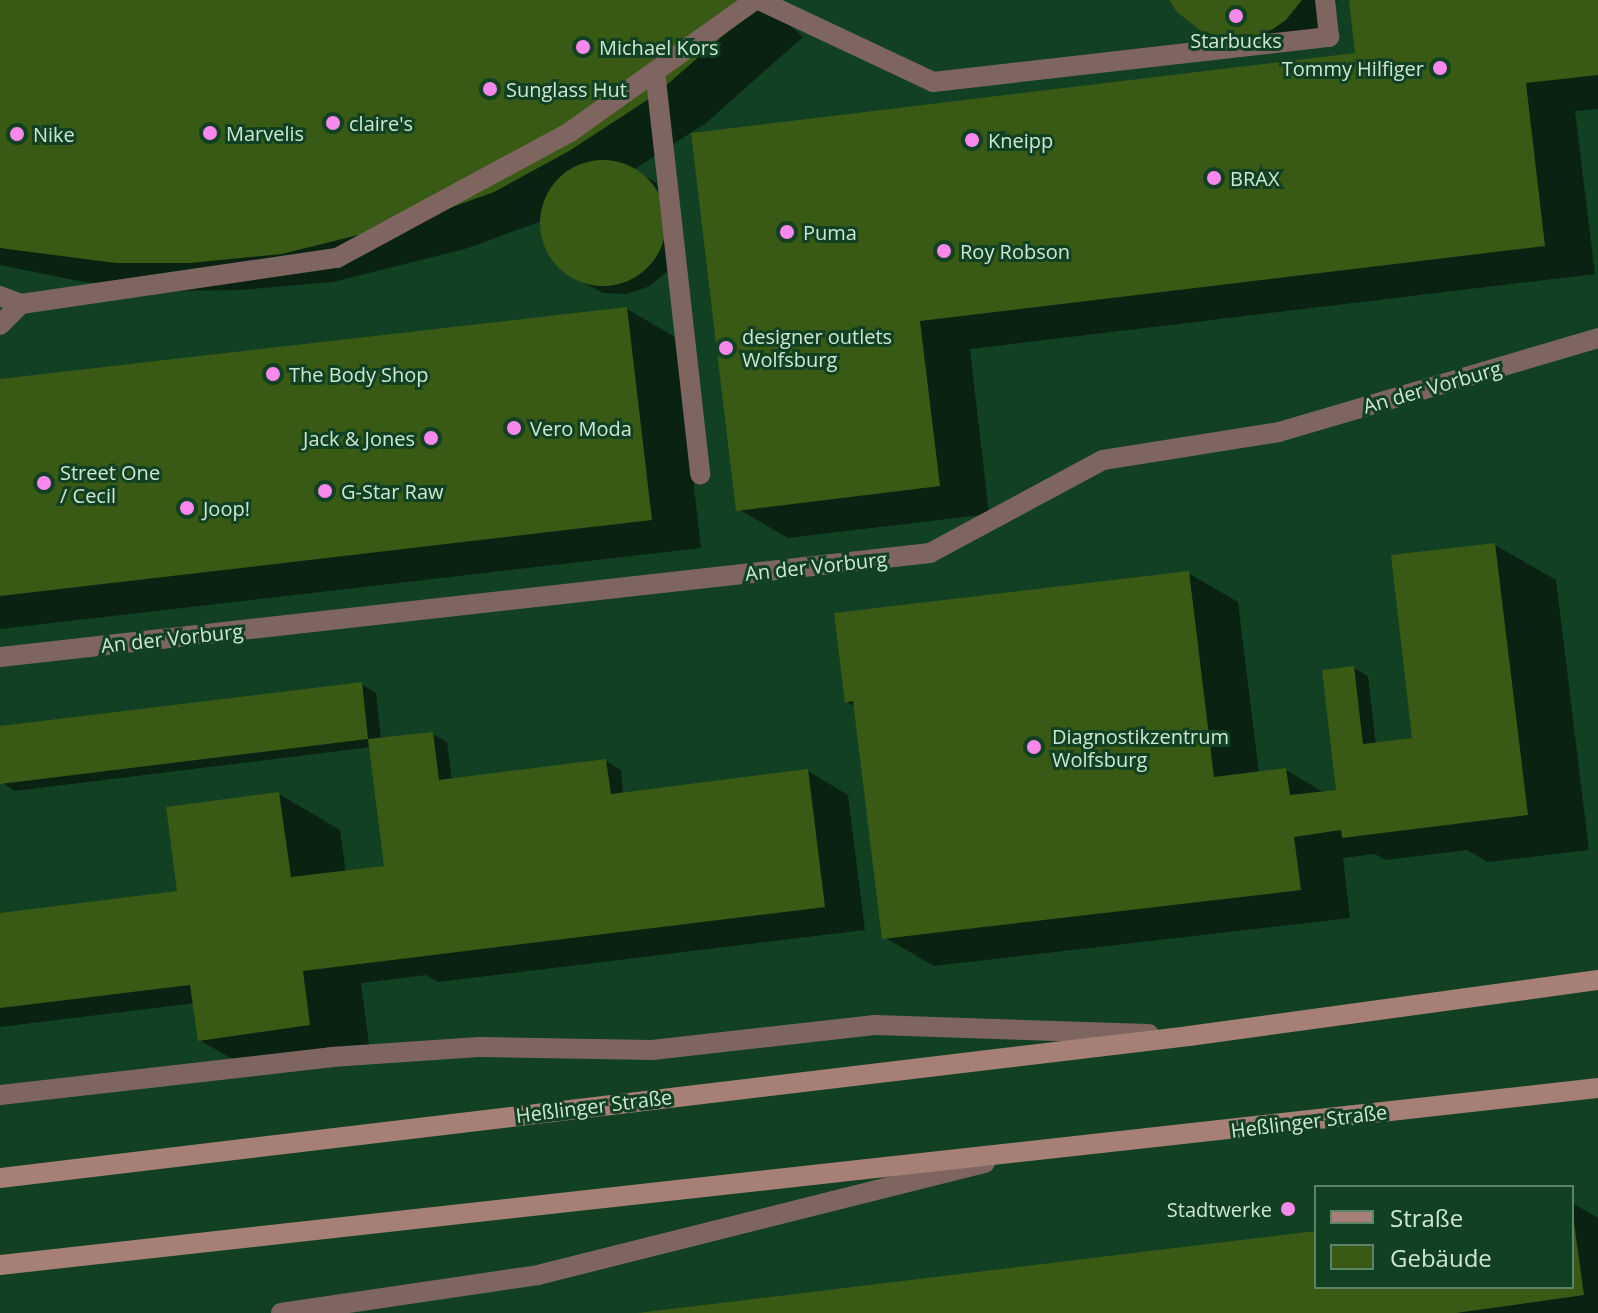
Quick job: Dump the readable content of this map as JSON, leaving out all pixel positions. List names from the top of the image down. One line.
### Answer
{"streets":{"main road":["Heßlinger Straße"],"street":["An der Vorburg"]},"places":["Starbucks","Michael Kors","Tommy Hilfiger","Sunglass Hut","claire's","Marvelis","Nike","Kneipp","BRAX","Puma","Roy Robson","designer outlets Wolfsburg","The Body Shop","Vero Moda","Jack & Jones","Street One / Cecil","G-Star Raw","Joop!","Diagnostikzentrum Wolfsburg","Stadtwerke"],"legend":["Straße","Gebäude"]}
